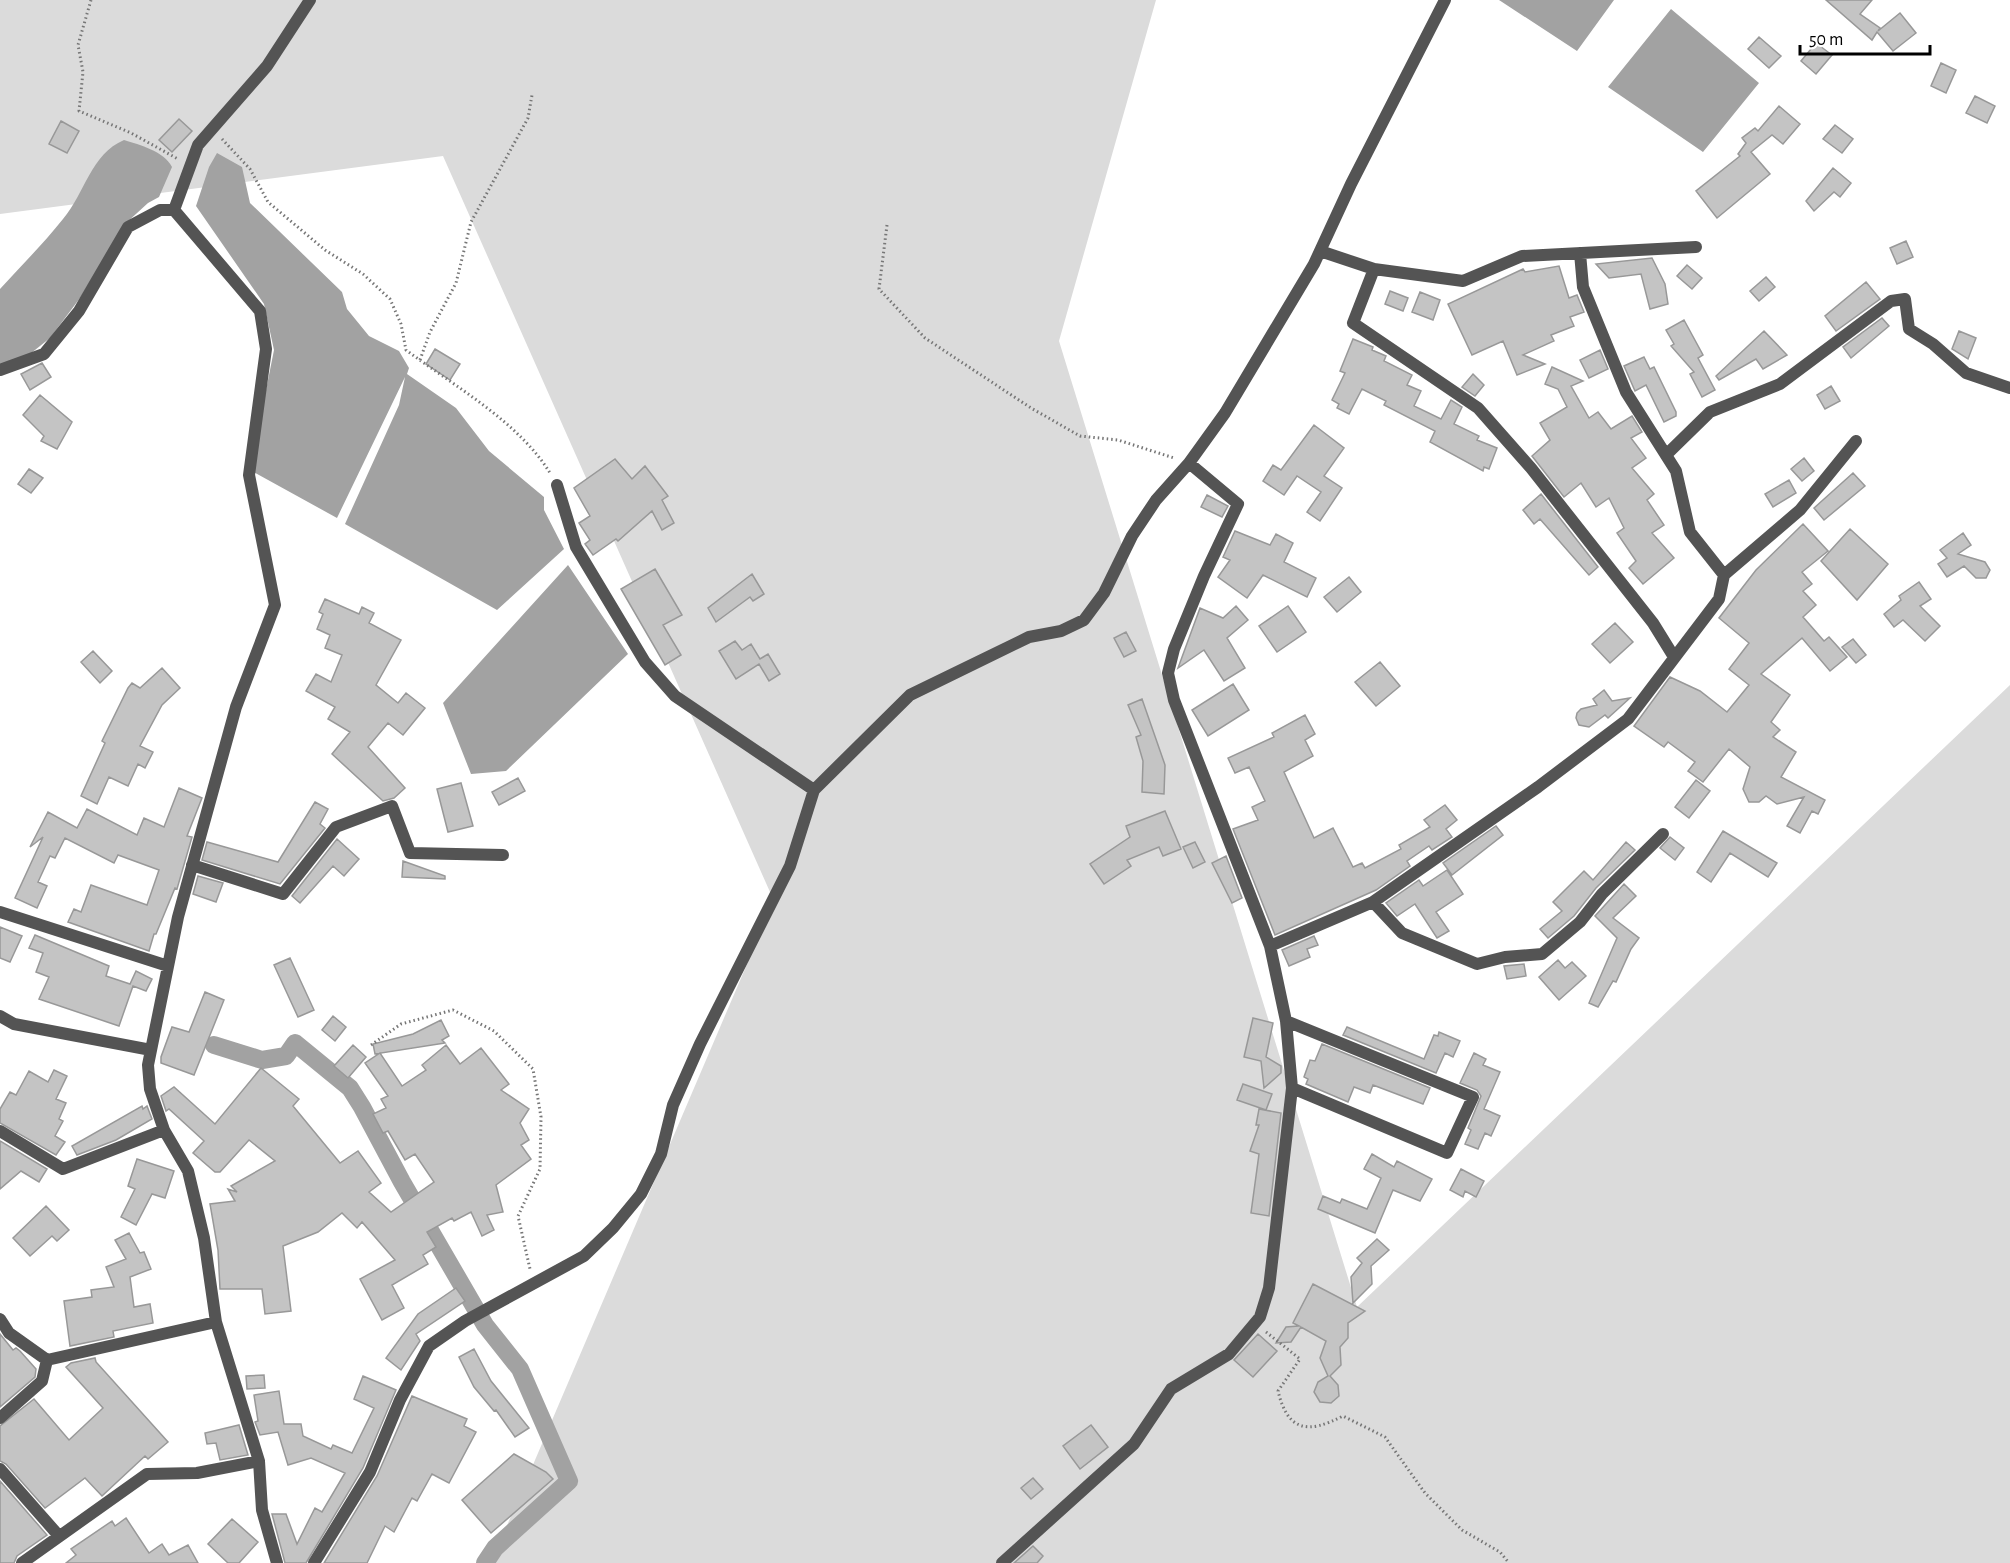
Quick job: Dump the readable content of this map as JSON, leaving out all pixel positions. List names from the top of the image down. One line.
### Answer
{"scale_bar":"50 m"}
